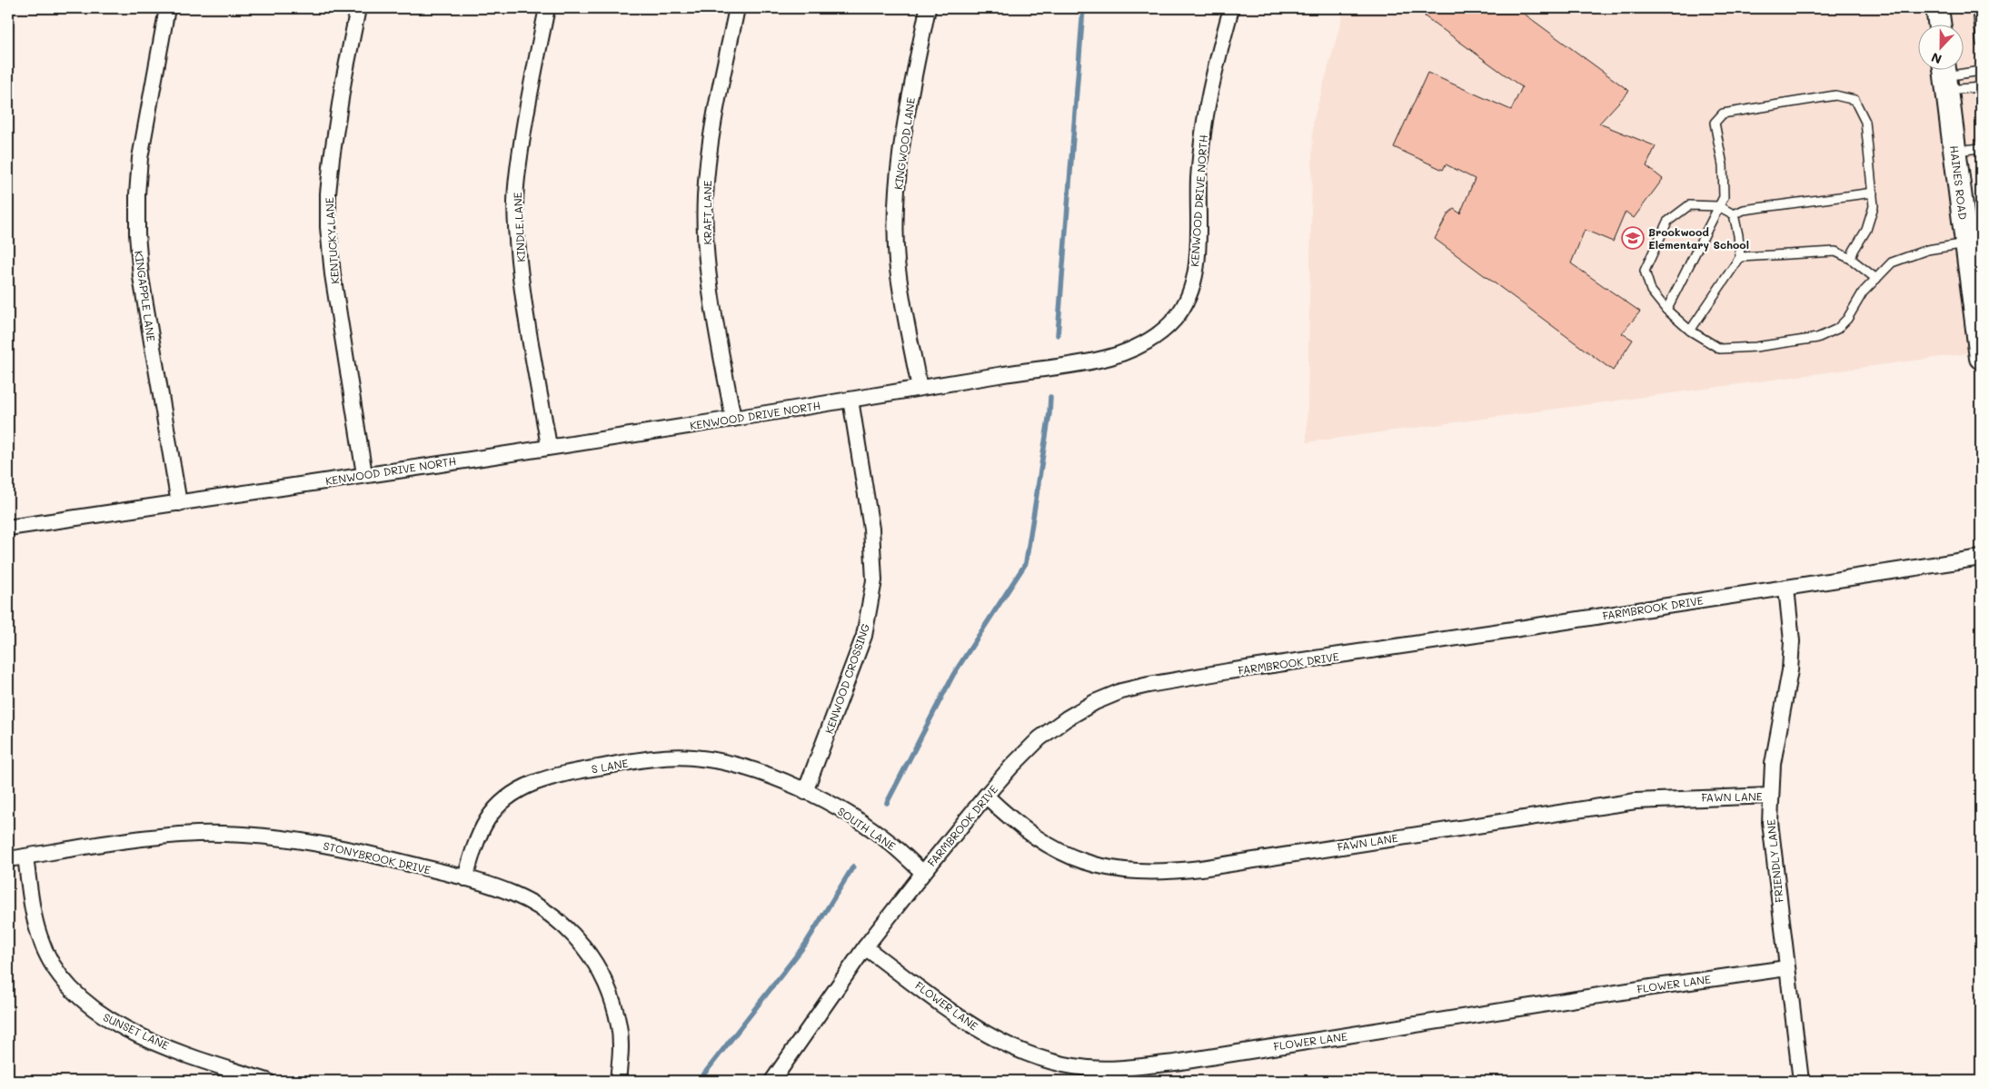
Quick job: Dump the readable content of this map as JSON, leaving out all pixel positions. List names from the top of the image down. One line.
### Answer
{"streets":{"street":["KINGWOOD LANE","HAINES ROAD","KENWOOD DRIVE NORTH","KRAFT LANE","KINDLE LANE","KENTUCKY LANE","KINGAPPLE LANE","FARMBROOK DRIVE","KENWOOD CROSSING","S LANE","FAWN LANE","SOUTH LANE","STONYBROOK DRIVE","FRIENDLY LANE","FLOWER LANE","SUNSET LANE"]},"crossings":[["KINGWOOD LANE","KENWOOD DRIVE NORTH"],["KENWOOD DRIVE NORTH","KRAFT LANE"],["KENWOOD DRIVE NORTH","KINDLE LANE"],["KENWOOD DRIVE NORTH","KENTUCKY LANE"],["KENWOOD DRIVE NORTH","KINGAPPLE LANE"],["KENWOOD DRIVE NORTH","KENWOOD CROSSING"],["FARMBROOK DRIVE","FAWN LANE"],["FARMBROOK DRIVE","SOUTH LANE"],["FARMBROOK DRIVE","FRIENDLY LANE"],["FARMBROOK DRIVE","FLOWER LANE"],["KENWOOD CROSSING","S LANE"],["KENWOOD CROSSING","SOUTH LANE"],["S LANE","SOUTH LANE"],["S LANE","STONYBROOK DRIVE"],["FAWN LANE","FRIENDLY LANE"],["STONYBROOK DRIVE","SUNSET LANE"],["FRIENDLY LANE","FLOWER LANE"]],"places":{"school or university":["Brookwood Elementary School"]},"north":"bottom"}
